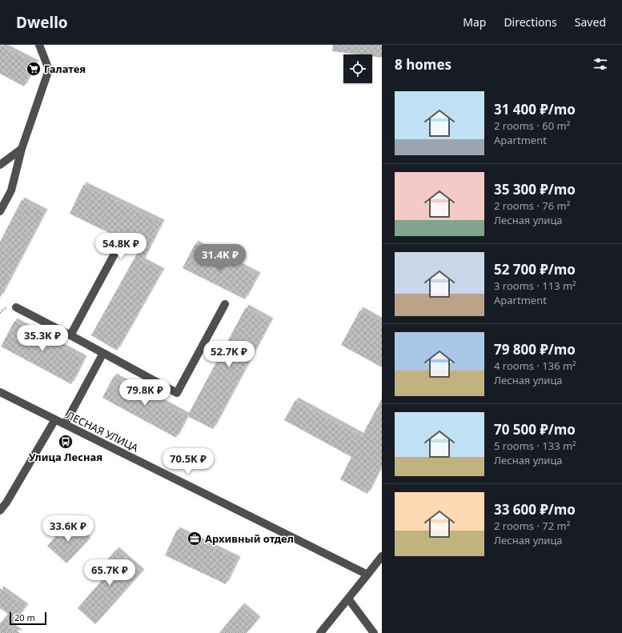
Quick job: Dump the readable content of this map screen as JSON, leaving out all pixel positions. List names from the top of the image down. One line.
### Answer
{"streets":{"street":["ЛЕСНАЯ УЛИЦА"]},"places":{"supermarket":["Галатея"],"bus stop":["Улица Лесная"],"office":["Архивный отдел"]},"scale_bar":"20 m","page":{"header":"Dwello","nav":["Map","Directions","Saved"],"heading":"8 homes","list":[{"name":"31 400 ₽/mo","note":"2 rooms · 60 m² · Apartment"},{"name":"35 300 ₽/mo","note":"2 rooms · 76 m² · Лесная улица"},{"name":"52 700 ₽/mo","note":"3 rooms · 113 m² · Apartment"},{"name":"79 800 ₽/mo","note":"4 rooms · 136 m² · Лесная улица"},{"name":"70 500 ₽/mo","note":"5 rooms · 133 m² · Лесная улица"},{"name":"33 600 ₽/mo","note":"2 rooms · 72 m² · Лесная улица"}],"price":["54.8K ₽","31.4K ₽","35.3K ₽","52.7K ₽","79.8K ₽","70.5K ₽","33.6K ₽","65.7K ₽"],"scale":"20 m"}}
